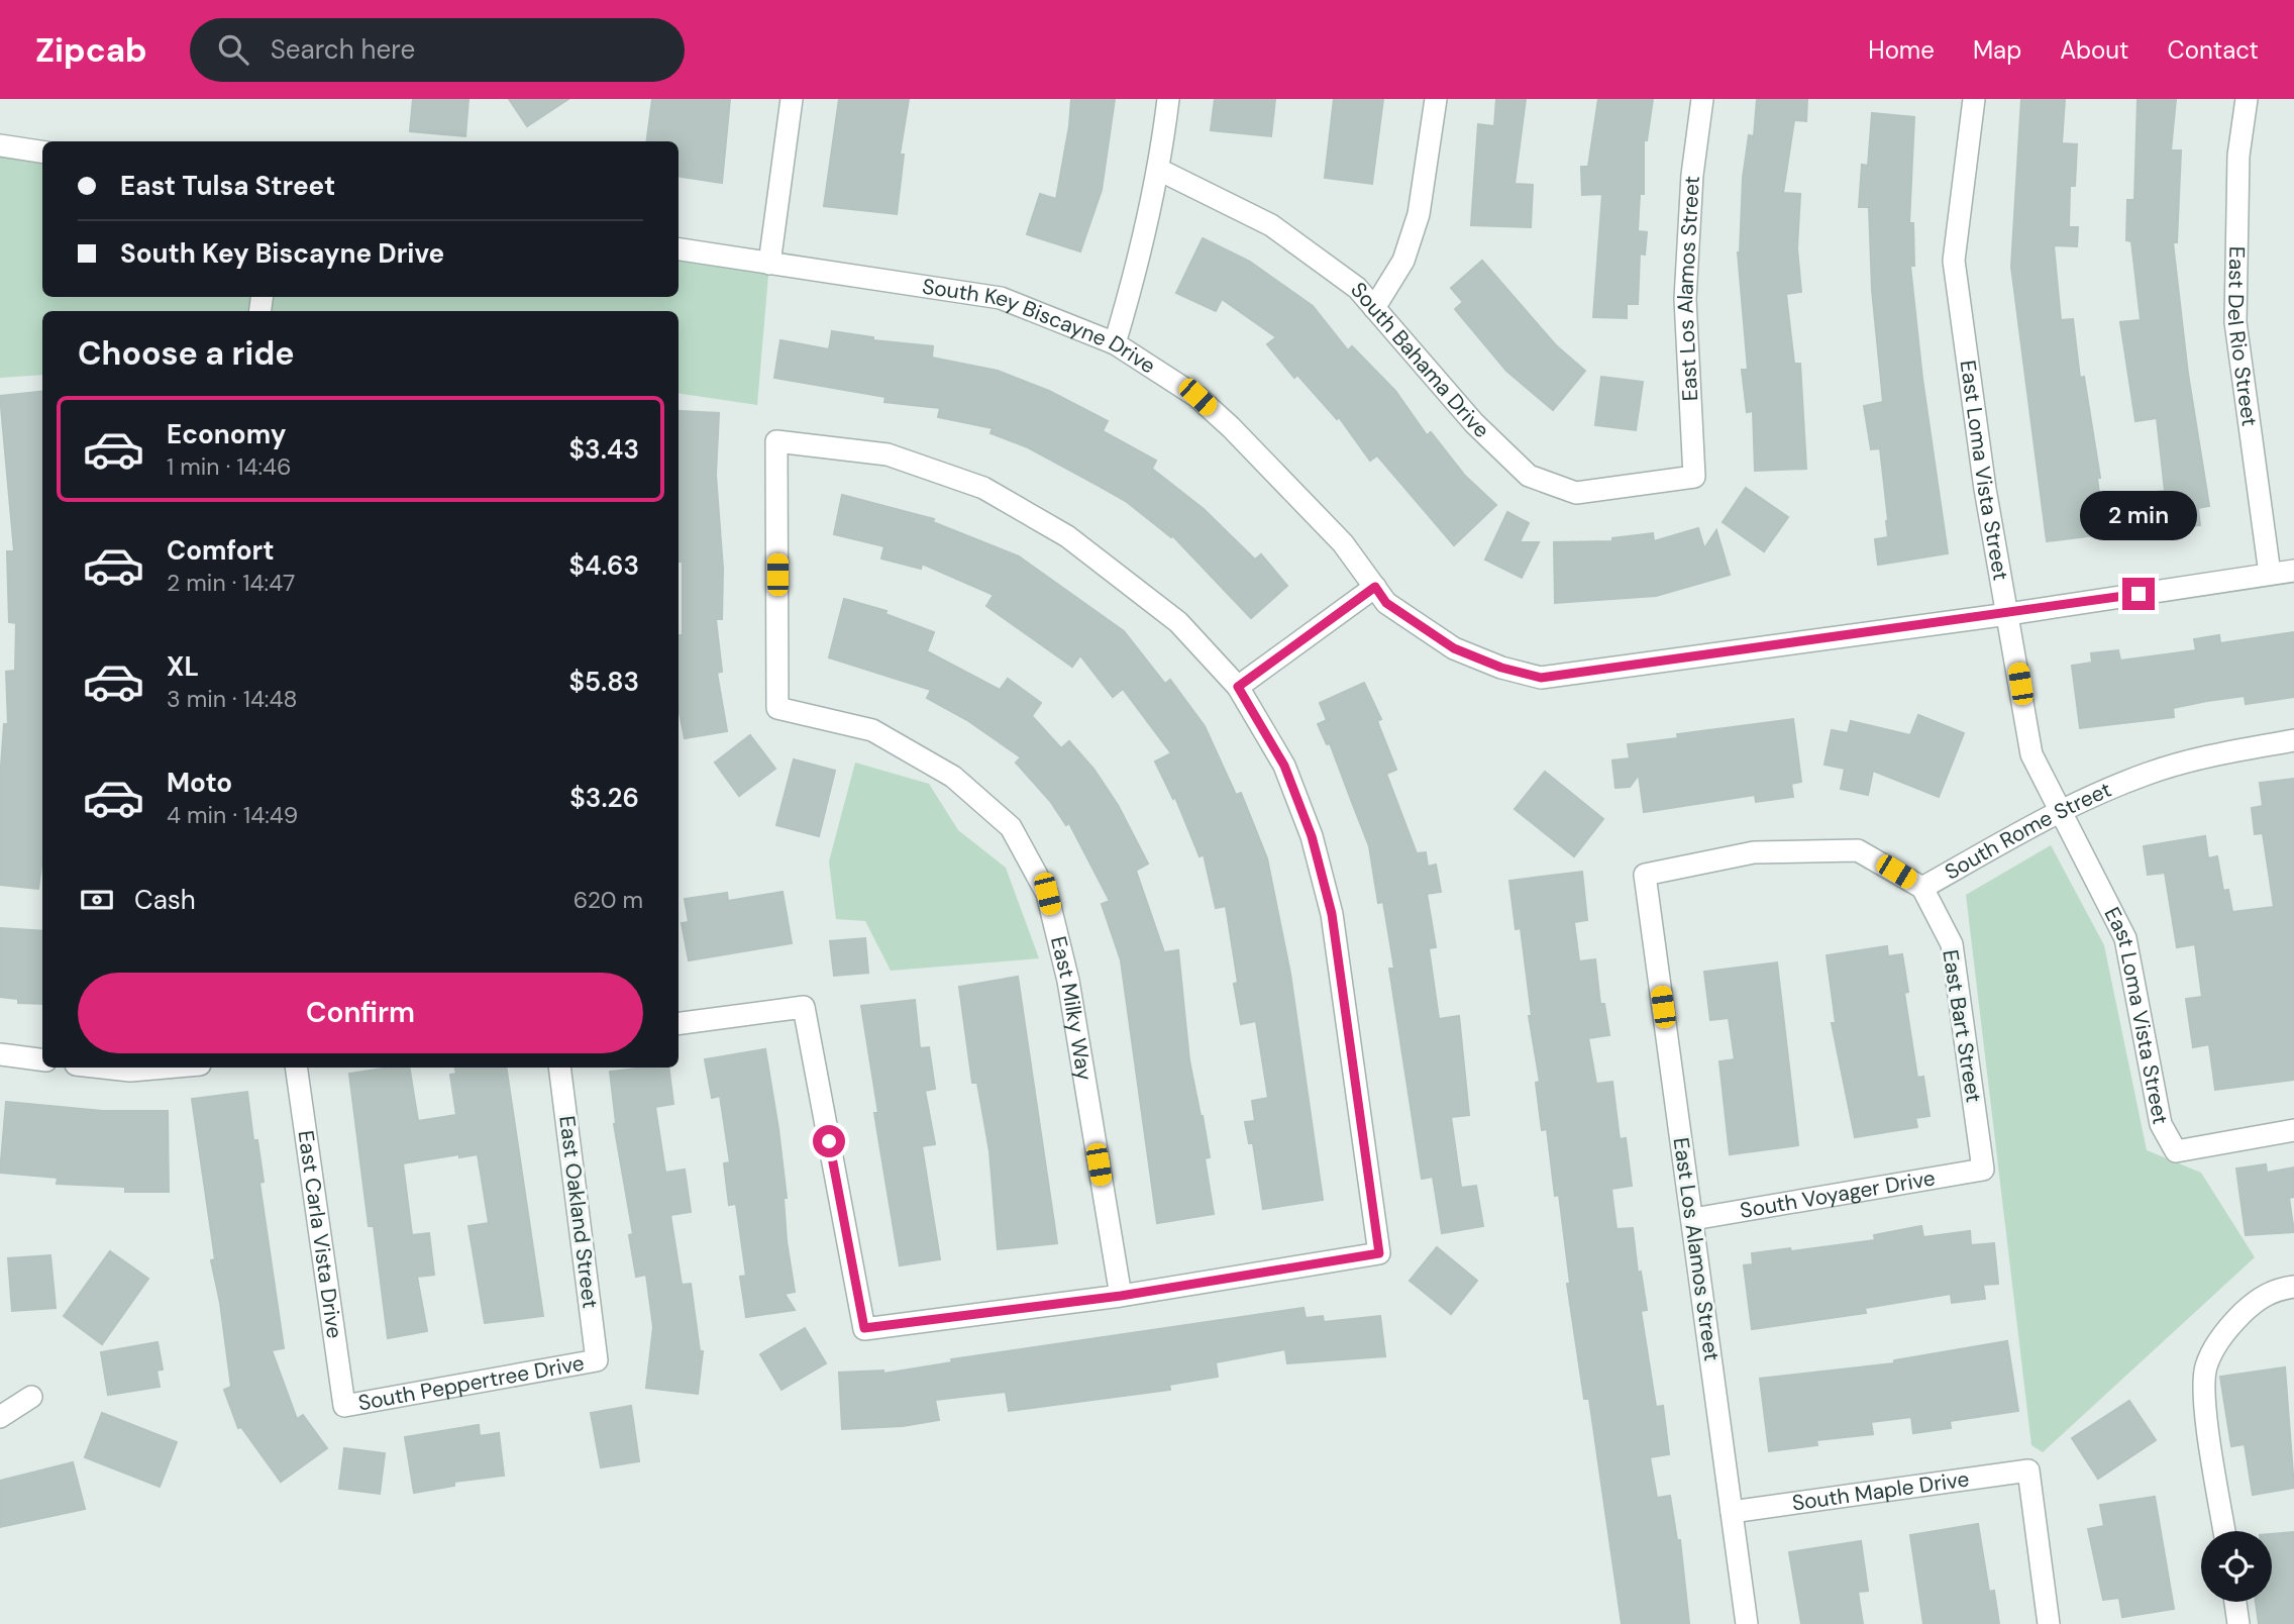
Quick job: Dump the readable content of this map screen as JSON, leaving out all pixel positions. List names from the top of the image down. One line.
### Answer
{"streets":{"street":["East Los Alamos Street","South Key Biscayne Drive","East Del Rio Street","South Bahama Drive","East Loma Vista Street","South Rome Street","East Milky Way","East Bart Street","South Voyager Drive","East Oakland Street","East Carla Vista Drive","South Peppertree Drive","South Maple Drive"]},"crossings":[["East Los Alamos Street","South Bahama Drive"],["East Los Alamos Street","South Rome Street"],["East Los Alamos Street","South Voyager Drive"],["East Los Alamos Street","South Maple Drive"],["South Key Biscayne Drive","East Del Rio Street"],["South Key Biscayne Drive","East Loma Vista Street"],["East Loma Vista Street","South Rome Street"],["South Rome Street","East Bart Street"],["East Bart Street","South Voyager Drive"],["East Oakland Street","South Peppertree Drive"],["East Carla Vista Drive","South Peppertree Drive"]],"page":{"header":"Zipcab","search":"Search here","nav":["Home","Map","About","Contact"],"banner":["East Tulsa Street","South Key Biscayne Drive"],"heading":"Choose a ride","list":[{"name":"Economy","note":"1 min · 14:46","value":"$3.43"},{"name":"Comfort","note":"2 min · 14:47","value":"$4.63"},{"name":"XL","note":"3 min · 14:48","value":"$5.83"},{"name":"Moto","note":"4 min · 14:49","value":"$3.26"}],"bubble":"2 min","pay":["Cash","620 m"],"buttons":"Confirm"}}
